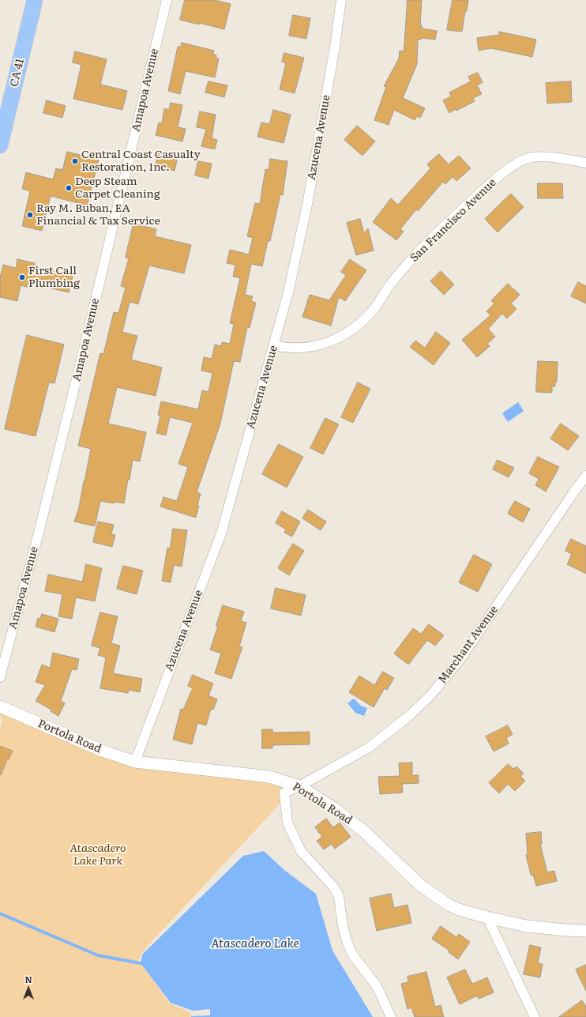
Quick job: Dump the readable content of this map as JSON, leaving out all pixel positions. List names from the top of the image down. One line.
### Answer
{"streets":{"main road":["CA 41"],"street":["Amapoa Avenue","Azucena Avenue","San Francisco Avenue","Marchant Avenue","Portola Road"]},"crossings":[["Azucena Avenue","San Francisco Avenue"],["Azucena Avenue","Portola Road"],["Marchant Avenue","Portola Road"]],"water":["Atascadero Lake"],"parks":["Atascadero Lake Park"],"places":["Central Coast Casualty Restoration, Inc.","Deep Steam Carpet Cleaning","Ray M. Buban, EA Financial & Tax Service","First Call Plumbing"],"north":"top"}
